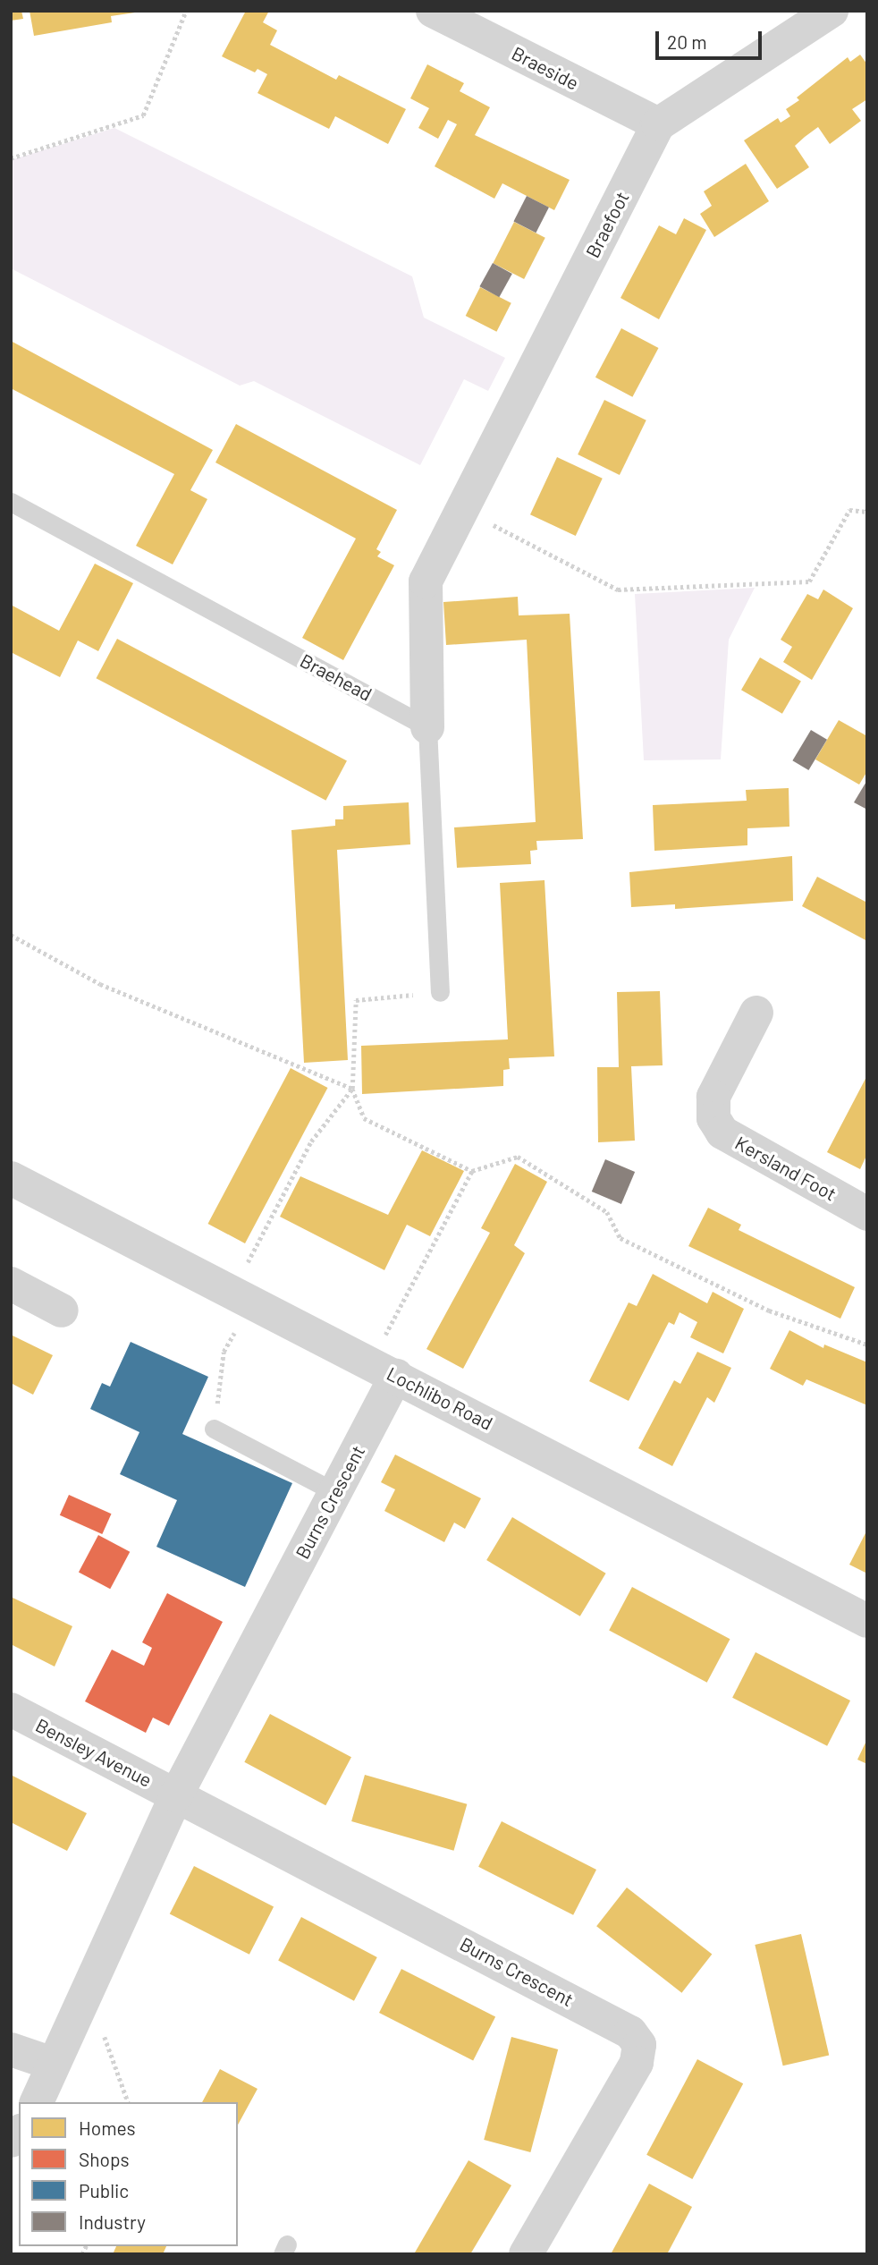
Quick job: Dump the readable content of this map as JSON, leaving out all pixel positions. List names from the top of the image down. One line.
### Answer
{"streets":{"street":["Braeside","Braefoot","Kersland Foot","Lochlibo Road","Burns Crescent","Bensley Avenue"],"lane":["Braehead"]},"crossings":[["Braeside","Braefoot"],["Braefoot","Braehead"],["Lochlibo Road","Burns Crescent"],["Burns Crescent","Bensley Avenue"]],"legend":["Homes","Shops","Public","Industry"],"scale_bar":"20 m"}
